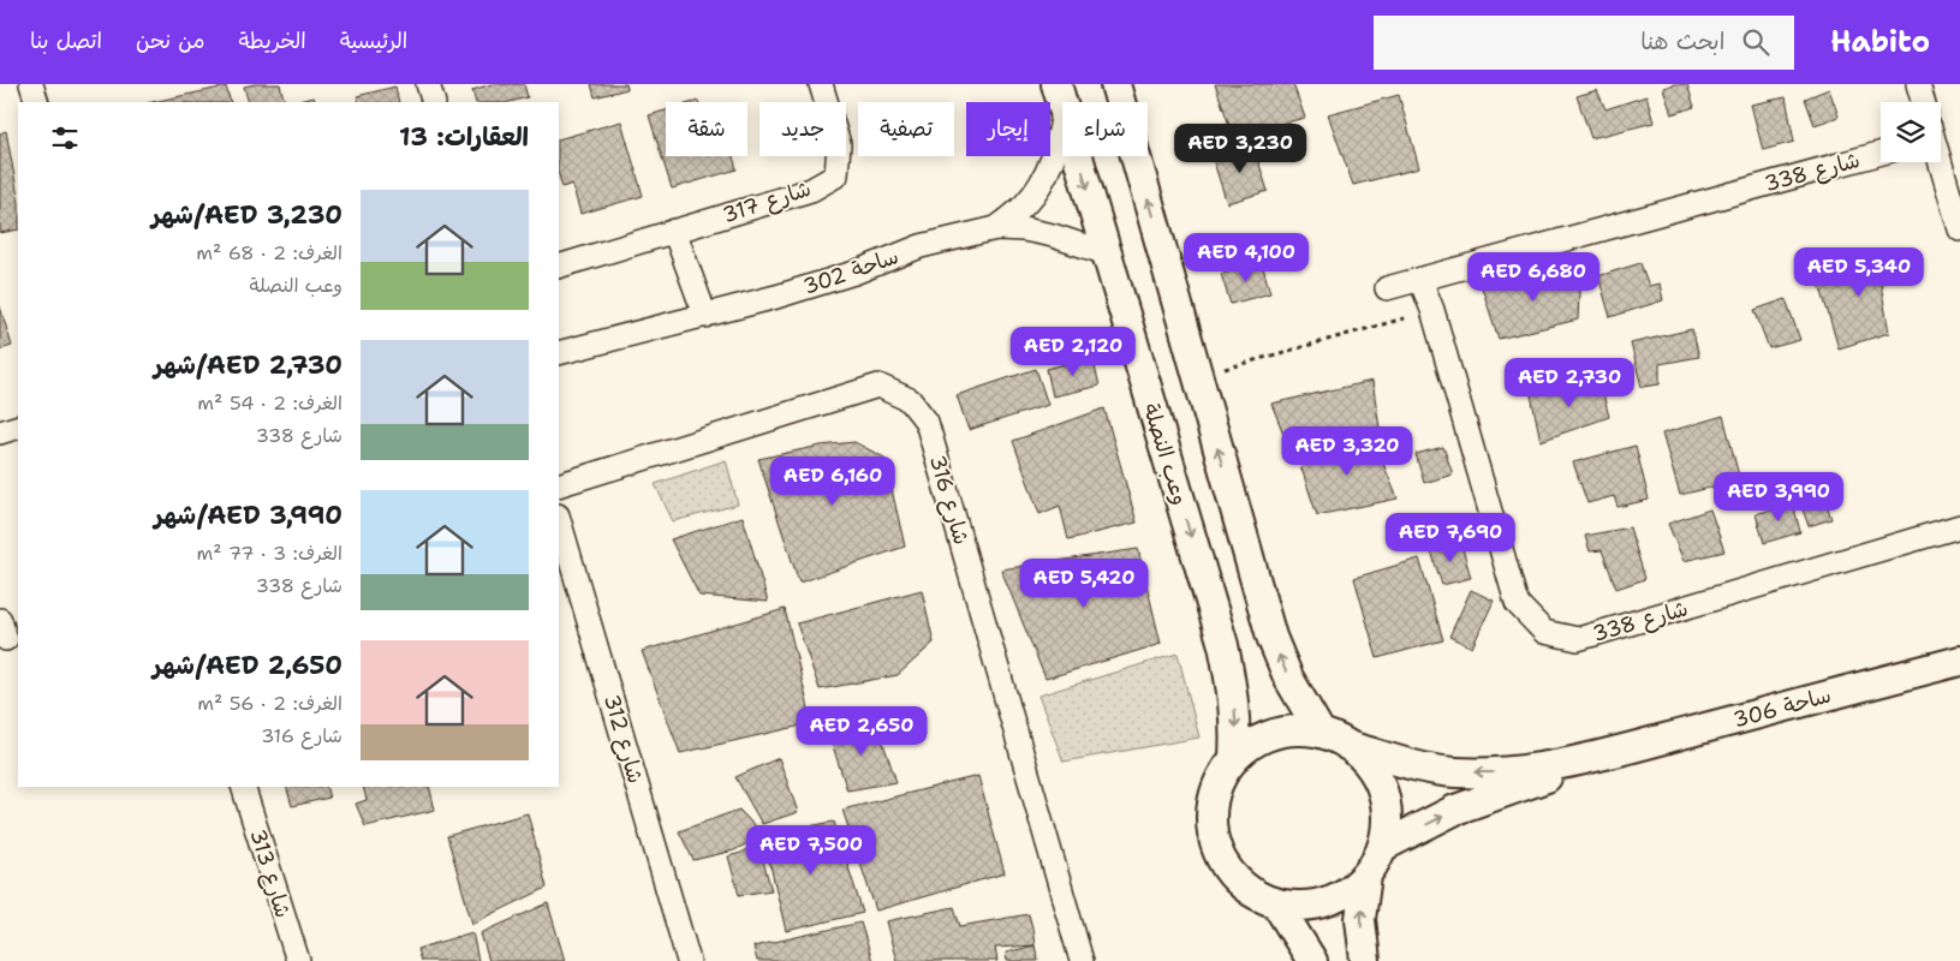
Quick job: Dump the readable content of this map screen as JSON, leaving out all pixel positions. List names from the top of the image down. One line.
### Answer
{"streets":{"street":["شارع 338","شارع 317","ساحة 302","وعب النصلة","شارع 316","ساحة 306","شارع 312","شارع 313"]},"crossings":[["ساحة 302","وعب النصلة"],["وعب النصلة","ساحة 306"]],"page":{"header":"Habito","search":"ابحث هنا","nav":["الرئيسية","الخريطة","من نحن","اتصل بنا"],"chip":["شراء","إيجار","تصفية","جديد","شقة"],"heading":"العقارات: 13","price":["AED 3,230","AED 4,100","AED 5,340","AED 6,680","AED 2,120","AED 2,730","AED 3,320","AED 6,160","AED 3,990","AED 7,690","AED 5,420","AED 2,650","AED 7,500"],"list":[{"name":"AED 3,230/شهر","note":"الغرف: 2 · 68 m² · وعب النصلة"},{"name":"AED 2,730/شهر","note":"الغرف: 2 · 54 m² · شارع 338"},{"name":"AED 3,990/شهر","note":"الغرف: 3 · 77 m² · شارع 338"},{"name":"AED 2,650/شهر","note":"الغرف: 2 · 56 m² · شارع 316"}]}}
